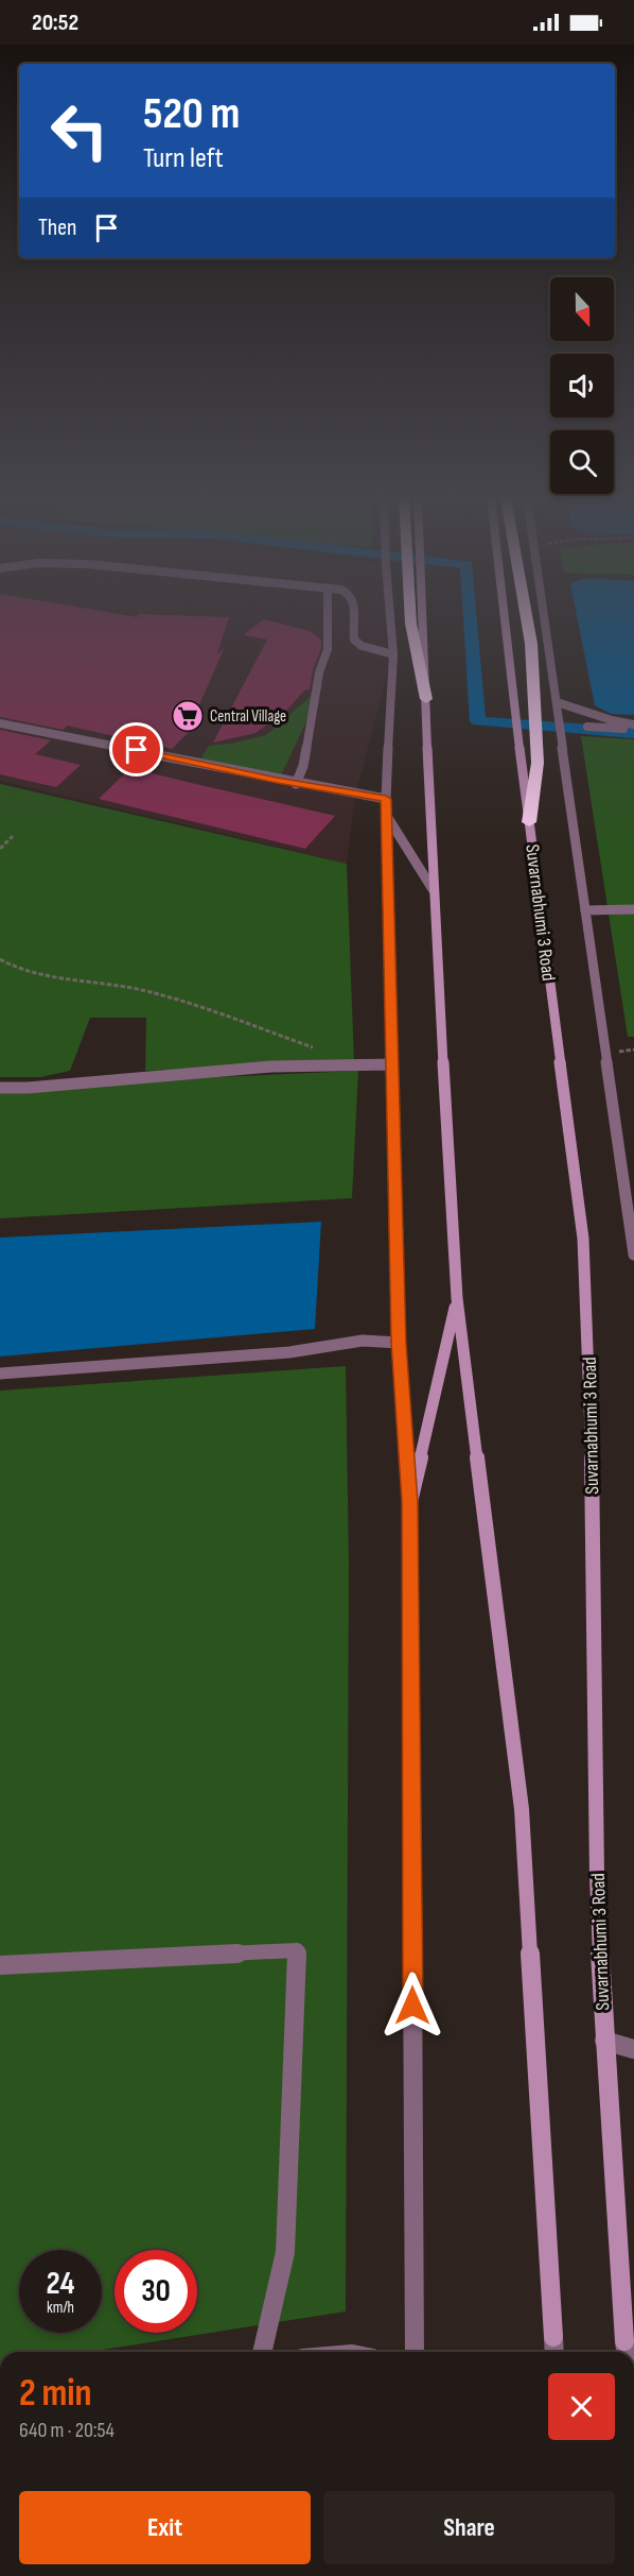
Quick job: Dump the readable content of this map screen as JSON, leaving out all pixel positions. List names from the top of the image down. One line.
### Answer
{"streets":{"main road":["Suvarnabhumi 3 Road"]},"places":{"supermarket":["Central Village"]},"north":"bottom","page":{"status":"20:52","turn":["520 m","Turn left"],"then":"Then","speed":"24 km/h","limit":"30","heading":["2 min","640 m · 20:54"],"buttons":["Exit","Share"]}}
